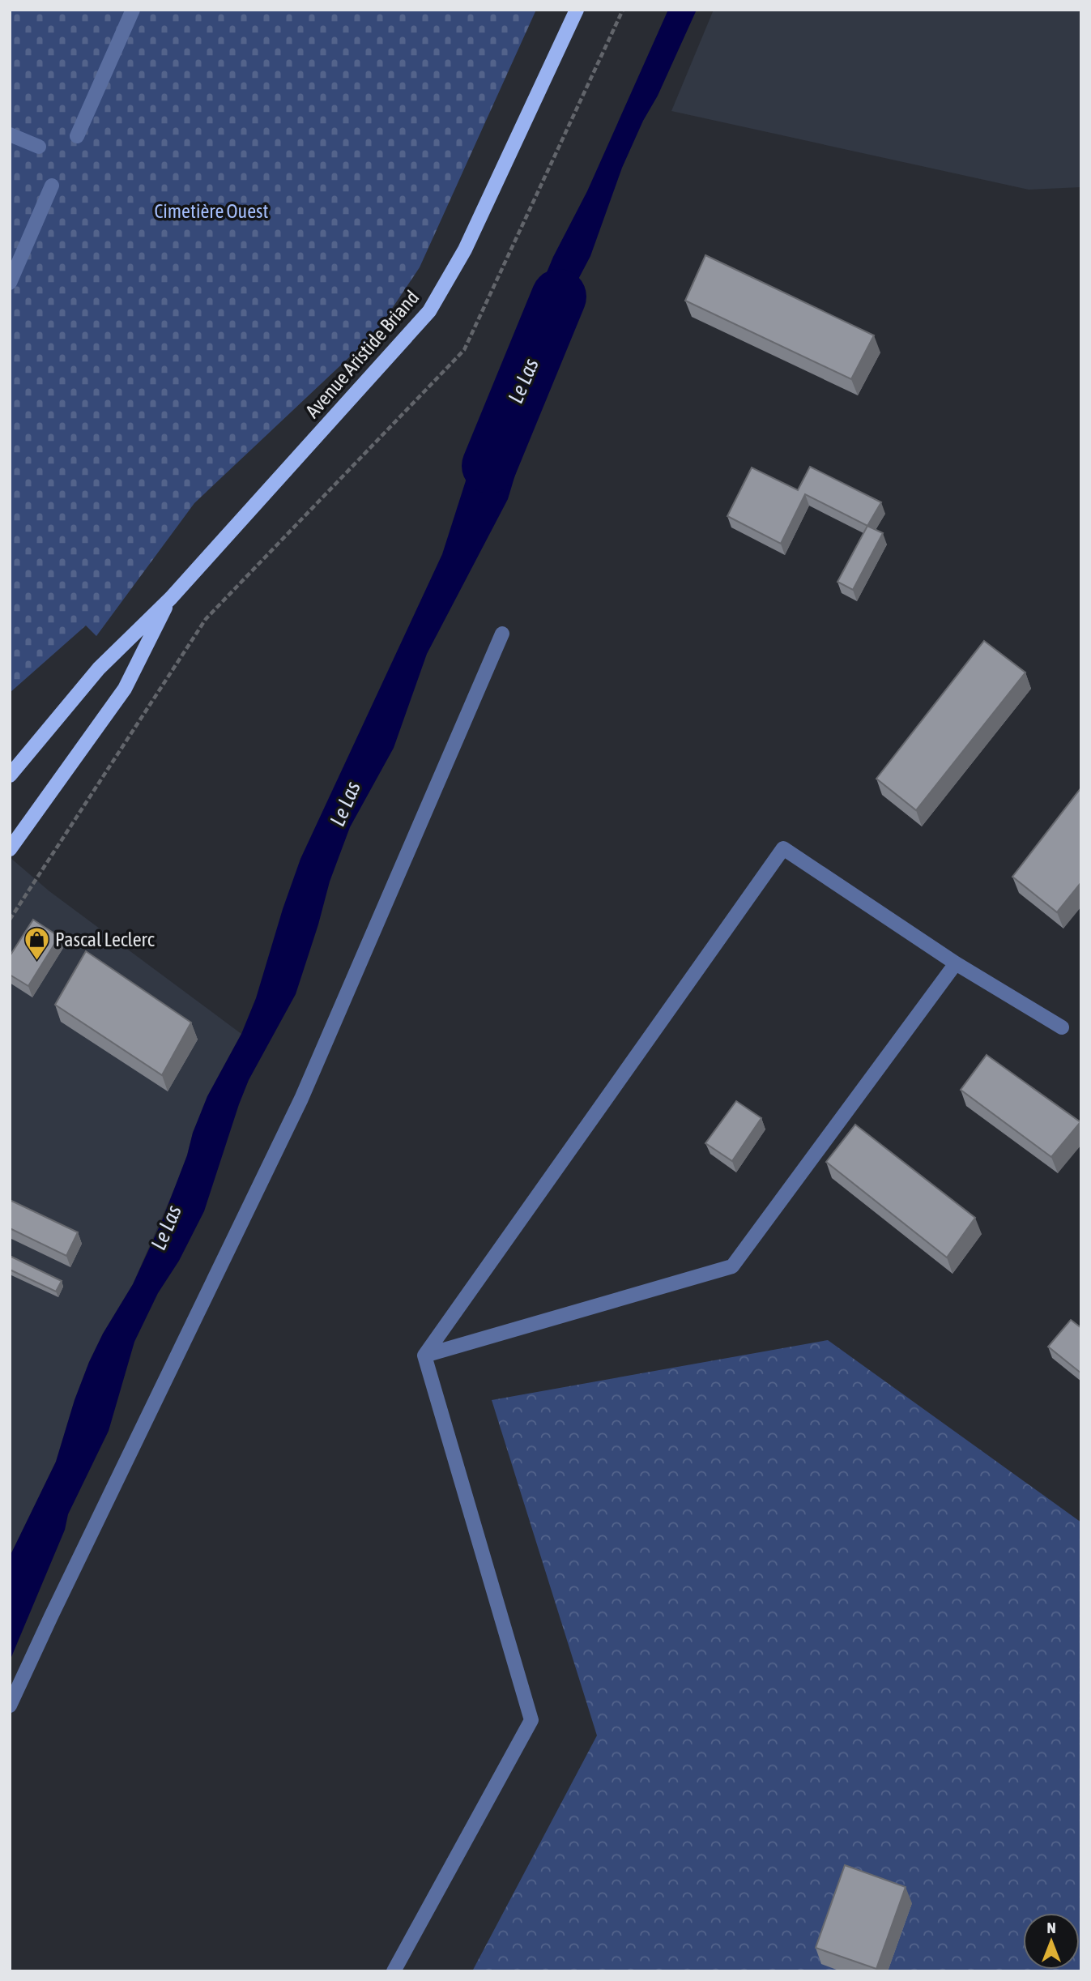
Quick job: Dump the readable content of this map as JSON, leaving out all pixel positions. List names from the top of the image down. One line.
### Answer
{"streets":{"main road":["Avenue Aristide Briand"]},"water":["Le Las"],"parks":["Cimetière Ouest"],"places":{"shop":["Pascal Leclerc"]},"north":"top"}
